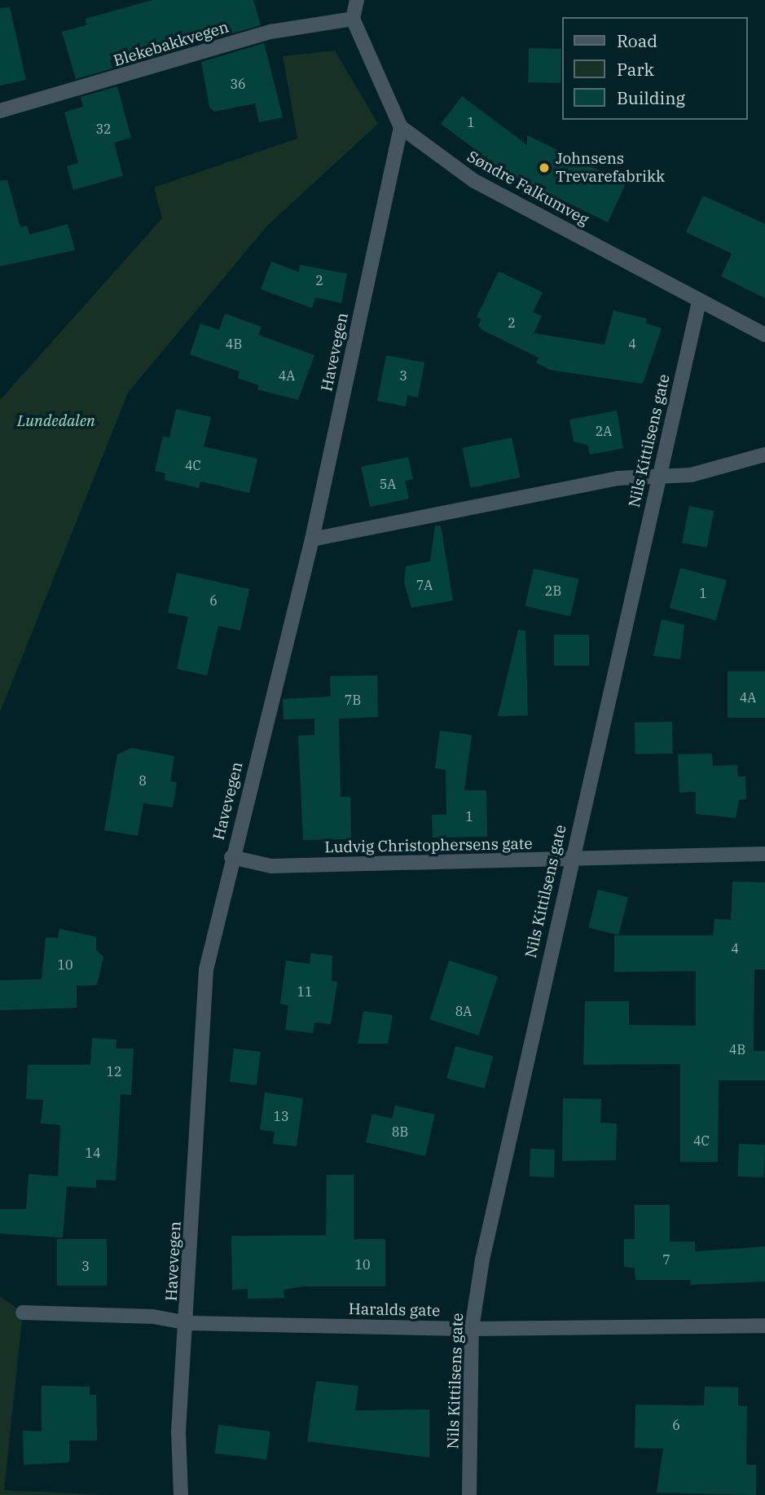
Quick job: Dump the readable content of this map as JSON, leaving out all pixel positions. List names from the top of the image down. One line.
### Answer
{"streets":{"street":["Blekebakkvegen","Søndre Falkumveg","Havevegen","Nils Kittilsens gate","Ludvig Christophersens gate","Haralds gate"]},"crossings":[["Blekebakkvegen","Søndre Falkumveg"],["Søndre Falkumveg","Havevegen"],["Søndre Falkumveg","Nils Kittilsens gate"],["Havevegen","Ludvig Christophersens gate"],["Havevegen","Haralds gate"],["Nils Kittilsens gate","Ludvig Christophersens gate"],["Nils Kittilsens gate","Haralds gate"]],"parks":["Lundedalen"],"places":["Johnsens Trevarefabrikk"],"house_numbers":["36","1","32","2","2","4B","4","4A","3","2A","4C","5A","7A","2B","1","6","4A","7B","8","1","4","10","11","8A","4B","12","13","8B","4C","14","7","10","3","6"],"legend":["Road","Park","Building"]}
